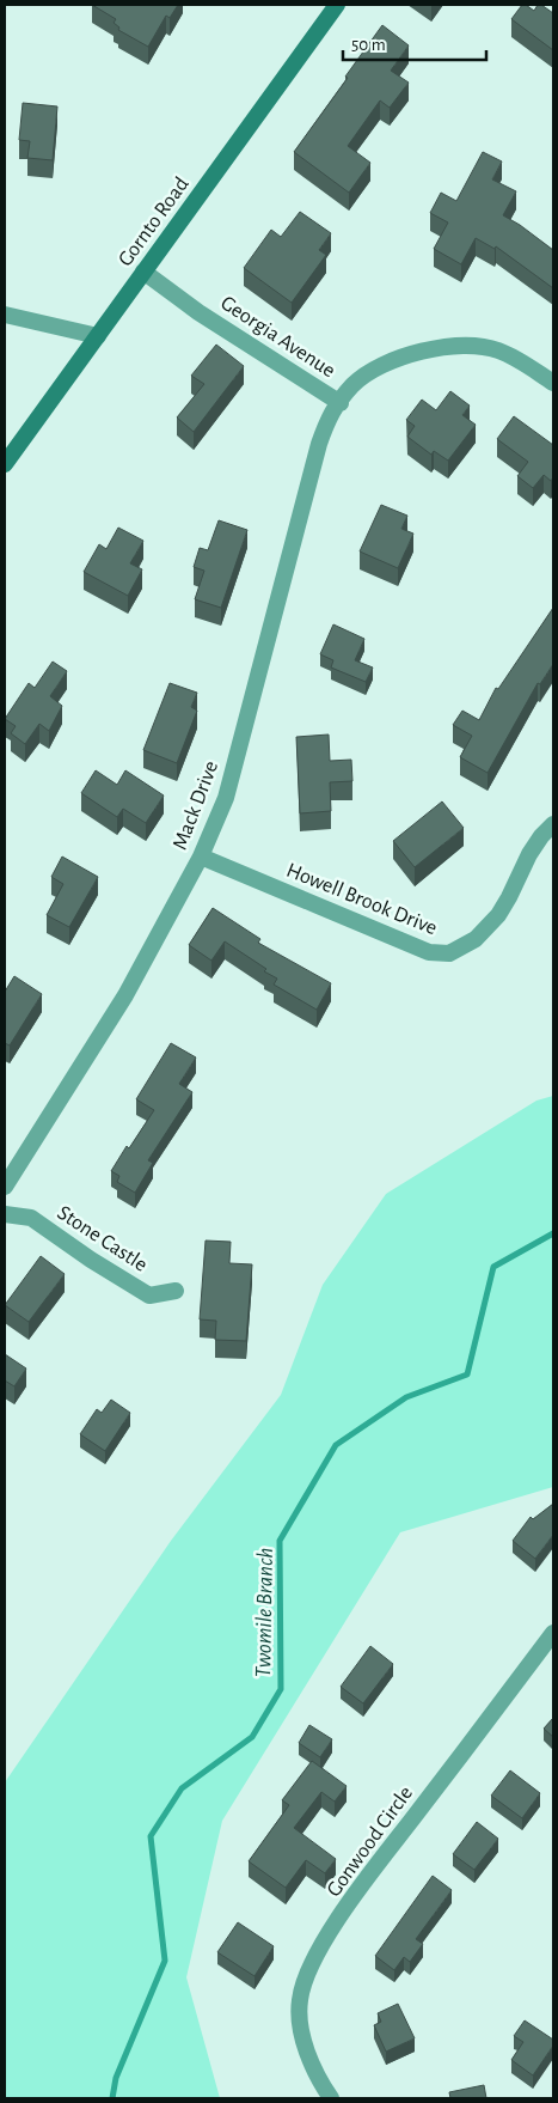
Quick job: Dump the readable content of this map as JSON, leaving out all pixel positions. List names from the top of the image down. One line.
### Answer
{"streets":{"main road":["Gornto Road"],"street":["Georgia Avenue","Mack Drive","Howell Brook Drive","Stone Castle","Gonwood Circle"]},"crossings":[["Gornto Road","Georgia Avenue"],["Georgia Avenue","Mack Drive"],["Mack Drive","Howell Brook Drive"]],"water":["Twomile Branch"],"scale_bar":"50 m"}
